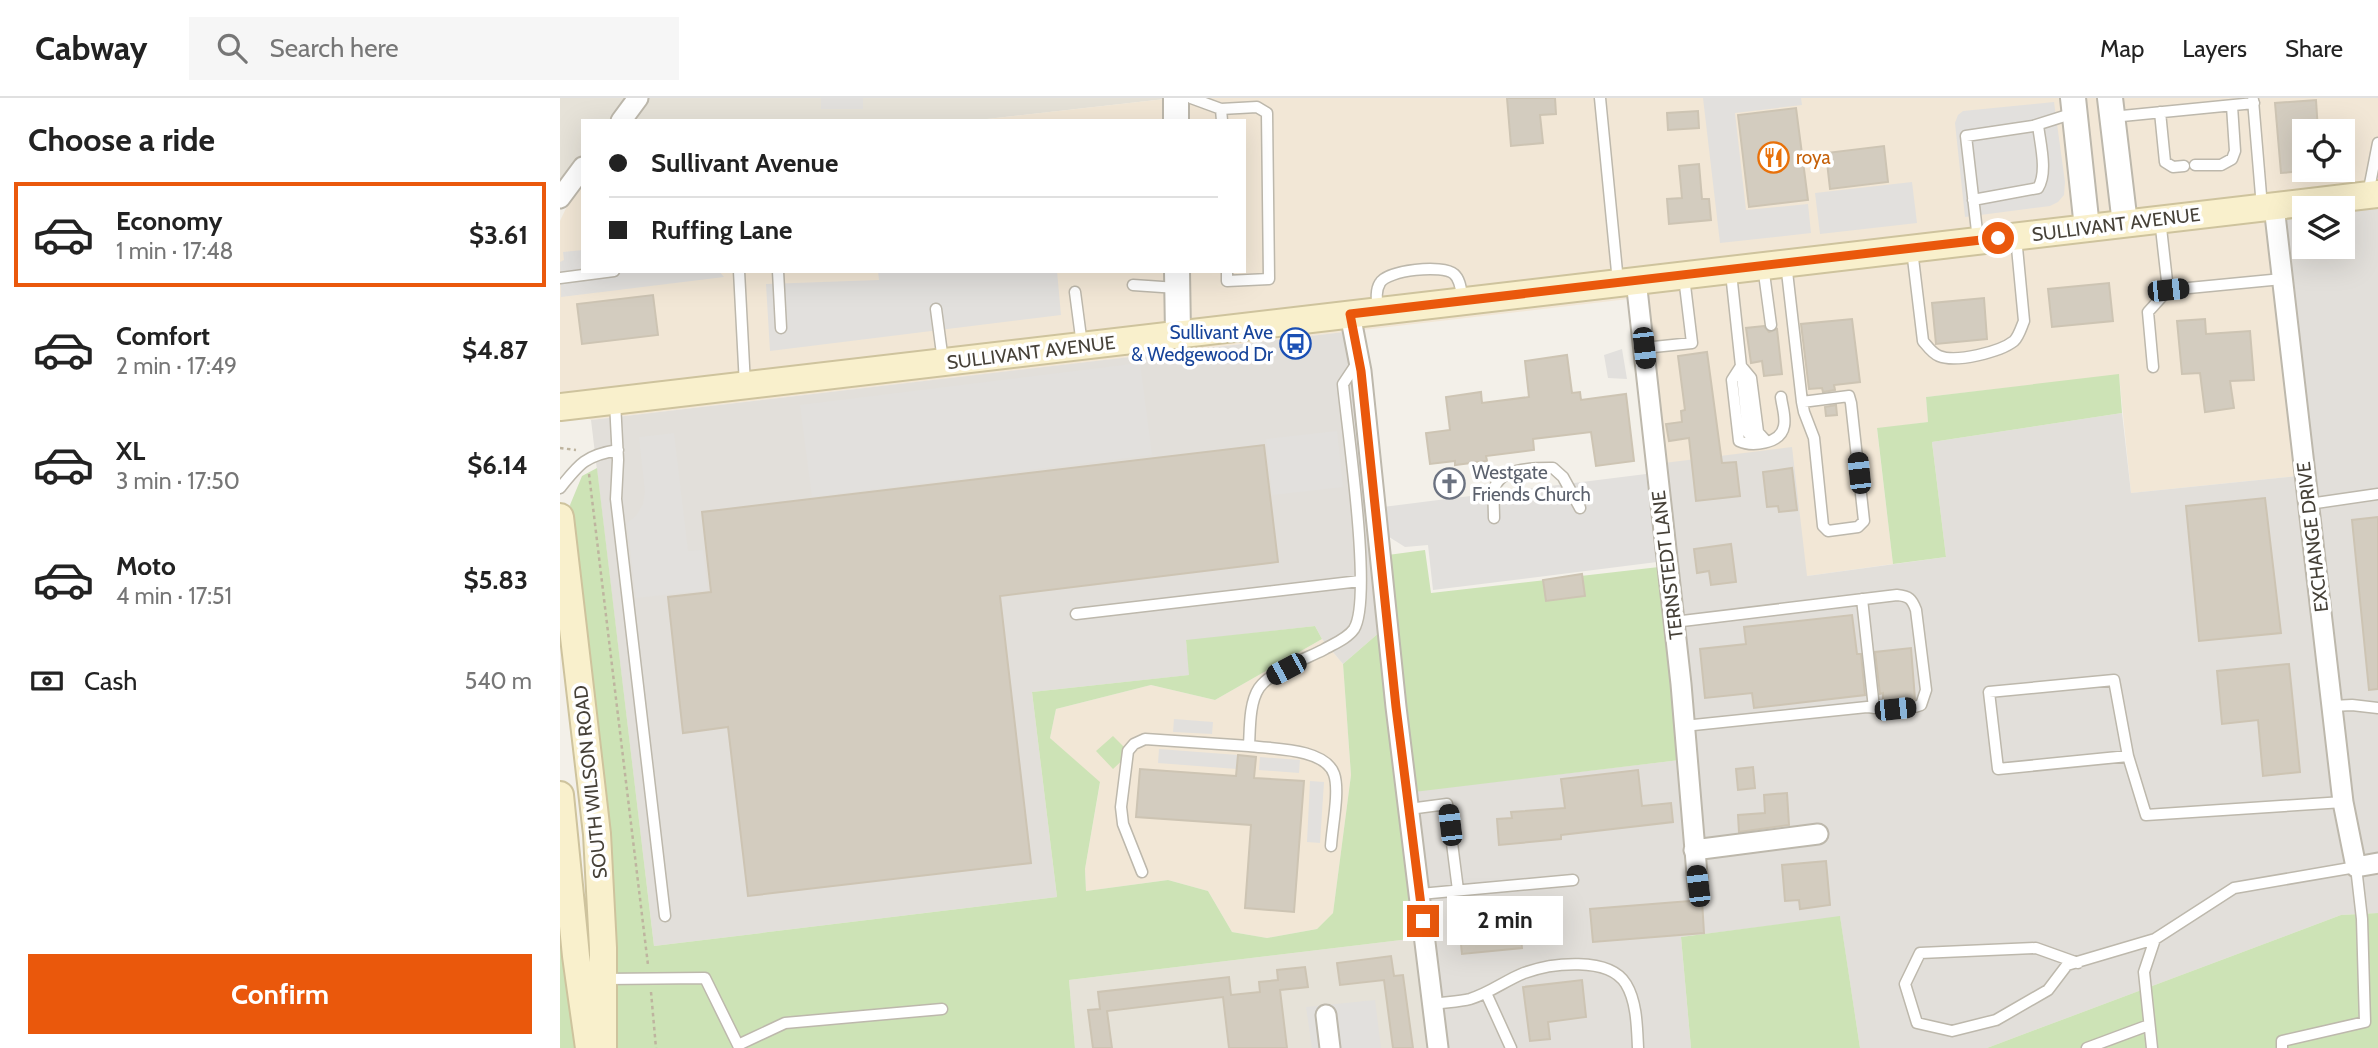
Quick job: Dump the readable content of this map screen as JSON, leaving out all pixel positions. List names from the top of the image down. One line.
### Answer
{"streets":{"main road":["SULLIVANT AVENUE","SOUTH WILSON ROAD"],"street":["EXCHANGE DRIVE","TERNSTEDT LANE"]},"crossings":[["SULLIVANT AVENUE","EXCHANGE DRIVE"],["SULLIVANT AVENUE","TERNSTEDT LANE"]],"places":{"restaurant":["roya"],"bus stop":["Sullivant Ave & Wedgewood Dr"],"church":["Westgate Friends Church"]},"page":{"header":"Cabway","search":"Search here","nav":["Map","Layers","Share"],"heading":"Choose a ride","banner":["Sullivant Avenue","Ruffing Lane"],"list":[{"name":"Economy","note":"1 min · 17:48","value":"$3.61"},{"name":"Comfort","note":"2 min · 17:49","value":"$4.87"},{"name":"XL","note":"3 min · 17:50","value":"$6.14"},{"name":"Moto","note":"4 min · 17:51","value":"$5.83"}],"pay":["Cash","540 m"],"bubble":"2 min","buttons":"Confirm"}}
